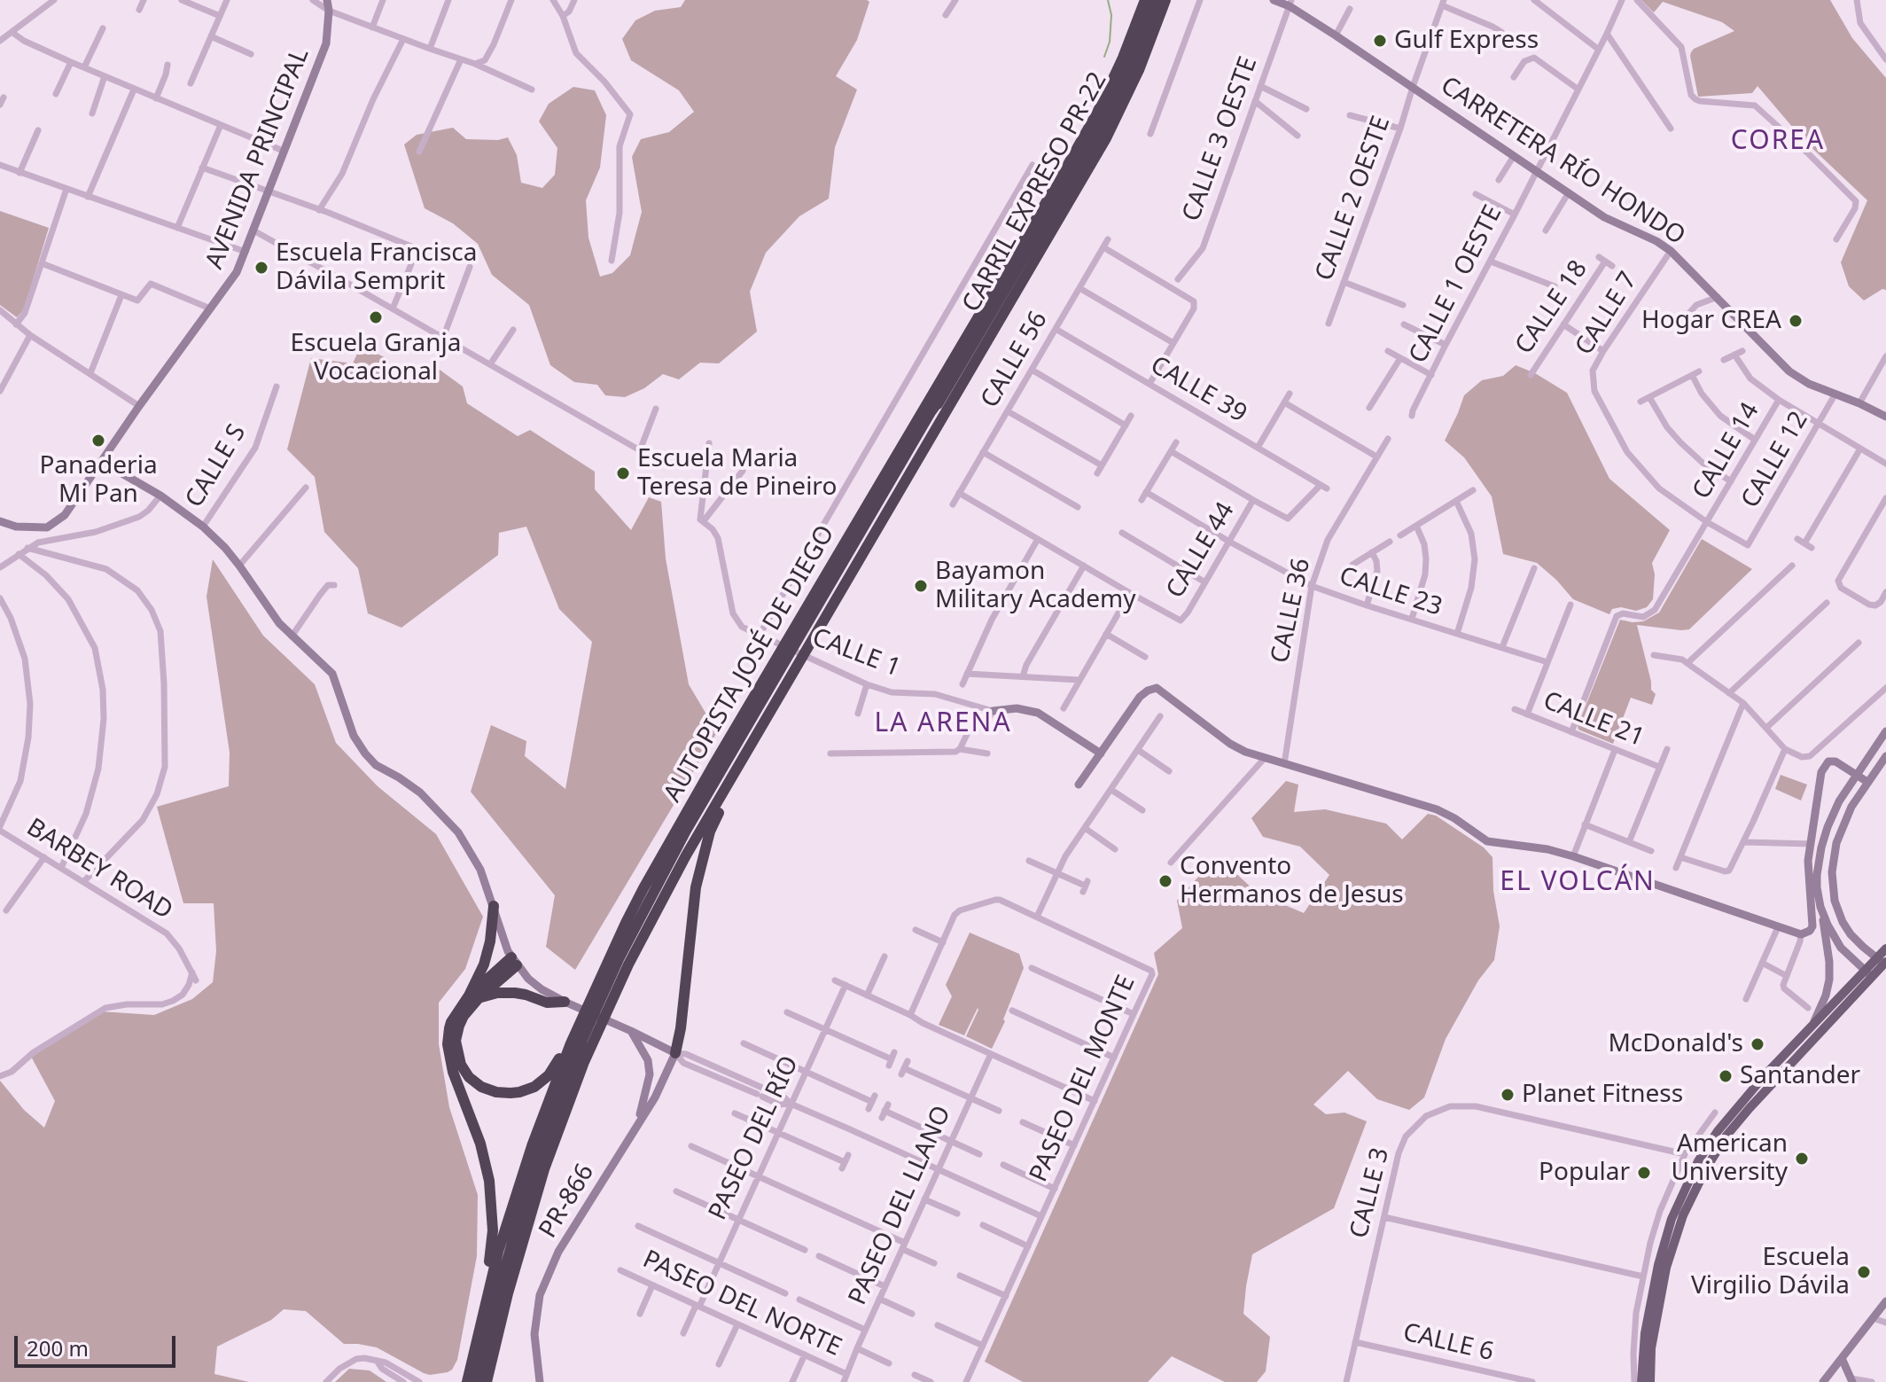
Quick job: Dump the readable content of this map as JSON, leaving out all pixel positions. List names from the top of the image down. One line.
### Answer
{"streets":{"highway":["CARRIL EXPRESO PR-22","AUTOPISTA JOSÉ DE DIEGO"],"street":["CALLE 3 OESTE","AVENIDA PRINCIPAL","CARRETERA RÍO HONDO","CALLE 2 OESTE","CALLE 1 OESTE","CALLE 18","CALLE 7","CALLE 56","CALLE 39","CALLE 14","CALLE 12","CALLE S","CALLE 44","CALLE 23","CALLE 36","CALLE 1","CALLE 21","BARBEY ROAD","PASEO DEL MONTE","PASEO DEL RÍO","CALLE 3","PR-866","PASEO DEL LLANO","PASEO DEL NORTE","CALLE 6"]},"crossings":[["CALLE 3 OESTE","CARRETERA RÍO HONDO"],["CARRETERA RÍO HONDO","CALLE 2 OESTE"],["CARRETERA RÍO HONDO","CALLE 1 OESTE"],["CARRETERA RÍO HONDO","CALLE 7"],["CARRETERA RÍO HONDO","CALLE 12"],["CARRIL EXPRESO PR-22","AUTOPISTA JOSÉ DE DIEGO"],["CALLE 7","CALLE 14"],["CALLE 7","CALLE 12"],["CALLE 56","CALLE 39"],["CALLE 39","CALLE 44"],["CALLE 14","CALLE 21"],["CALLE 44","CALLE 23"],["CALLE 23","CALLE 36"],["PASEO DEL RÍO","PASEO DEL NORTE"],["CALLE 3","CALLE 6"],["PASEO DEL LLANO","PASEO DEL NORTE"]],"districts":["COREA","LA ARENA","EL VOLCÁN"],"places":["Gulf Express","Escuela Francisca Dávila Semprit","Escuela Granja Vocacional","Hogar CREA","Panaderia Mi Pan","Escuela Maria Teresa de Pineiro","Bayamon Military Academy","Convento Hermanos de Jesus","McDonald's","Santander","Planet Fitness","American University","Popular","Escuela Virgilio Dávila"],"scale_bar":"200 m"}
